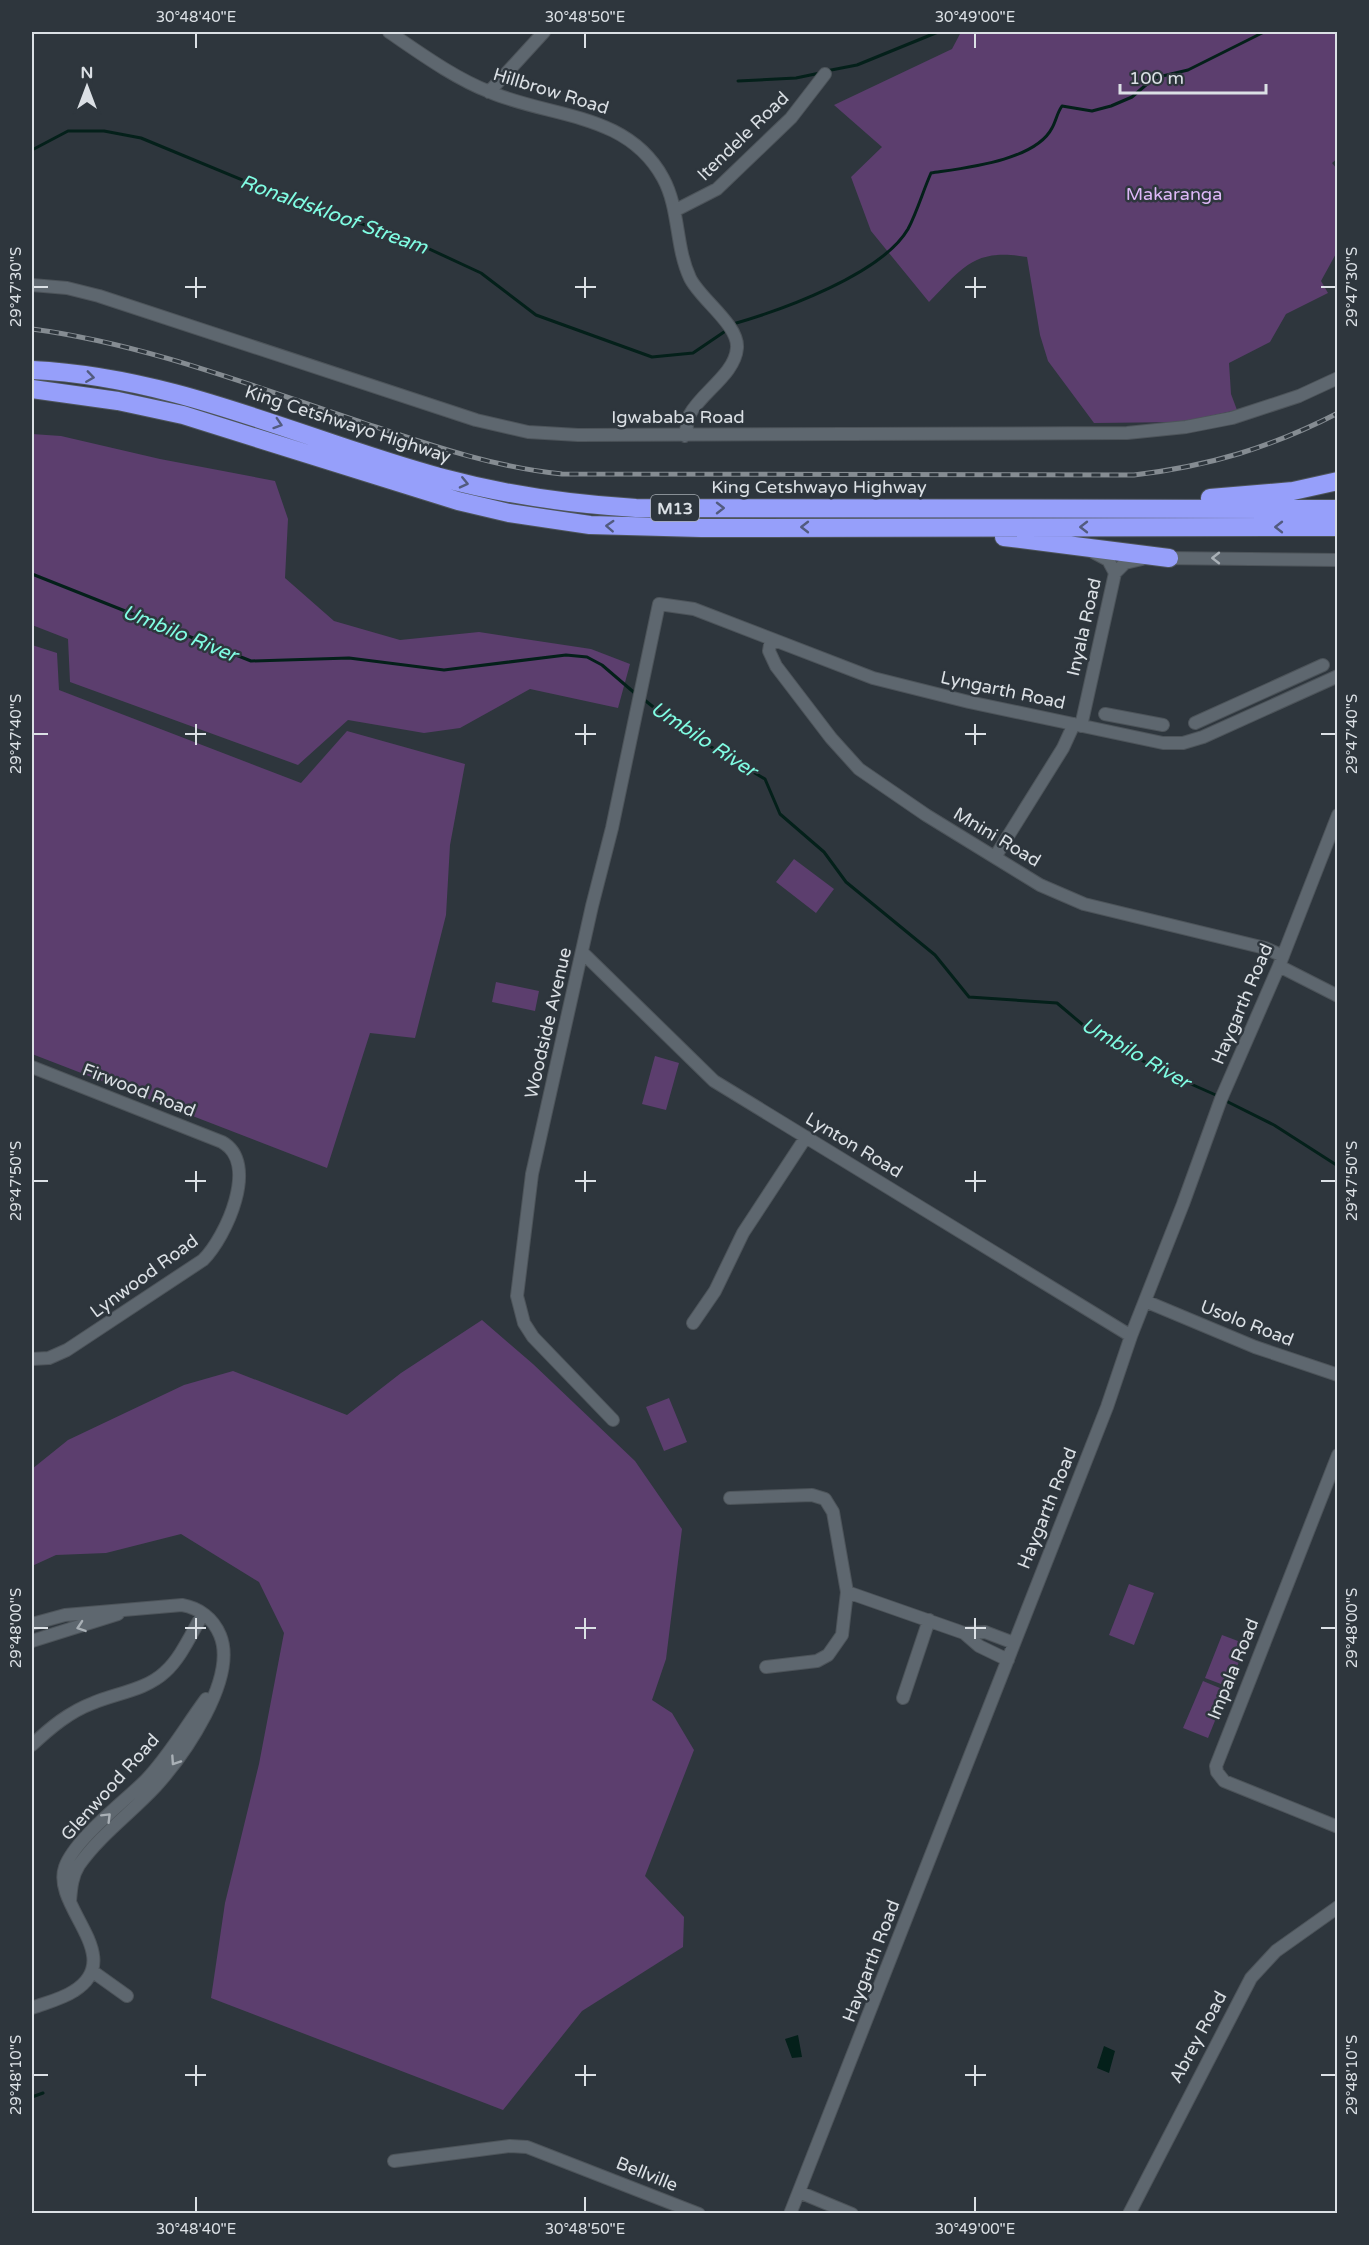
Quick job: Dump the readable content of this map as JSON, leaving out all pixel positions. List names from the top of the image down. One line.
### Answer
{"streets":{"highway":["King Cetshwayo Highway","M13"],"street":["Hillbrow Road","Itendele Road","Igwababa Road","Inyala Road","Lyngarth Road","Mnini Road","Haygarth Road","Woodside Avenue","Firwood Road","Lynton Road","Lynwood Road","Usolo Road","Impala Road","Glenwood Road","Abrey Road","Bellville"]},"crossings":[["Hillbrow Road","Itendele Road"],["Hillbrow Road","Igwababa Road"],["Inyala Road","Lyngarth Road"],["Inyala Road","Mnini Road"],["Lyngarth Road","Mnini Road"],["Lyngarth Road","Woodside Avenue"],["Mnini Road","Haygarth Road"],["Haygarth Road","Lynton Road"],["Haygarth Road","Usolo Road"],["Woodside Avenue","Lynton Road"],["Firwood Road","Lynwood Road"]],"water":["Ronaldskloof Stream","Umbilo River"],"parks":["Makaranga"],"scale_bar":"100 m","north":"top","coordinates":["30°48'40\"E","30°48'50\"E","30°49'00\"E","29°47'30\"S","29°47'40\"S","29°47'50\"S","29°48'00\"S","29°48'10\"S"]}
